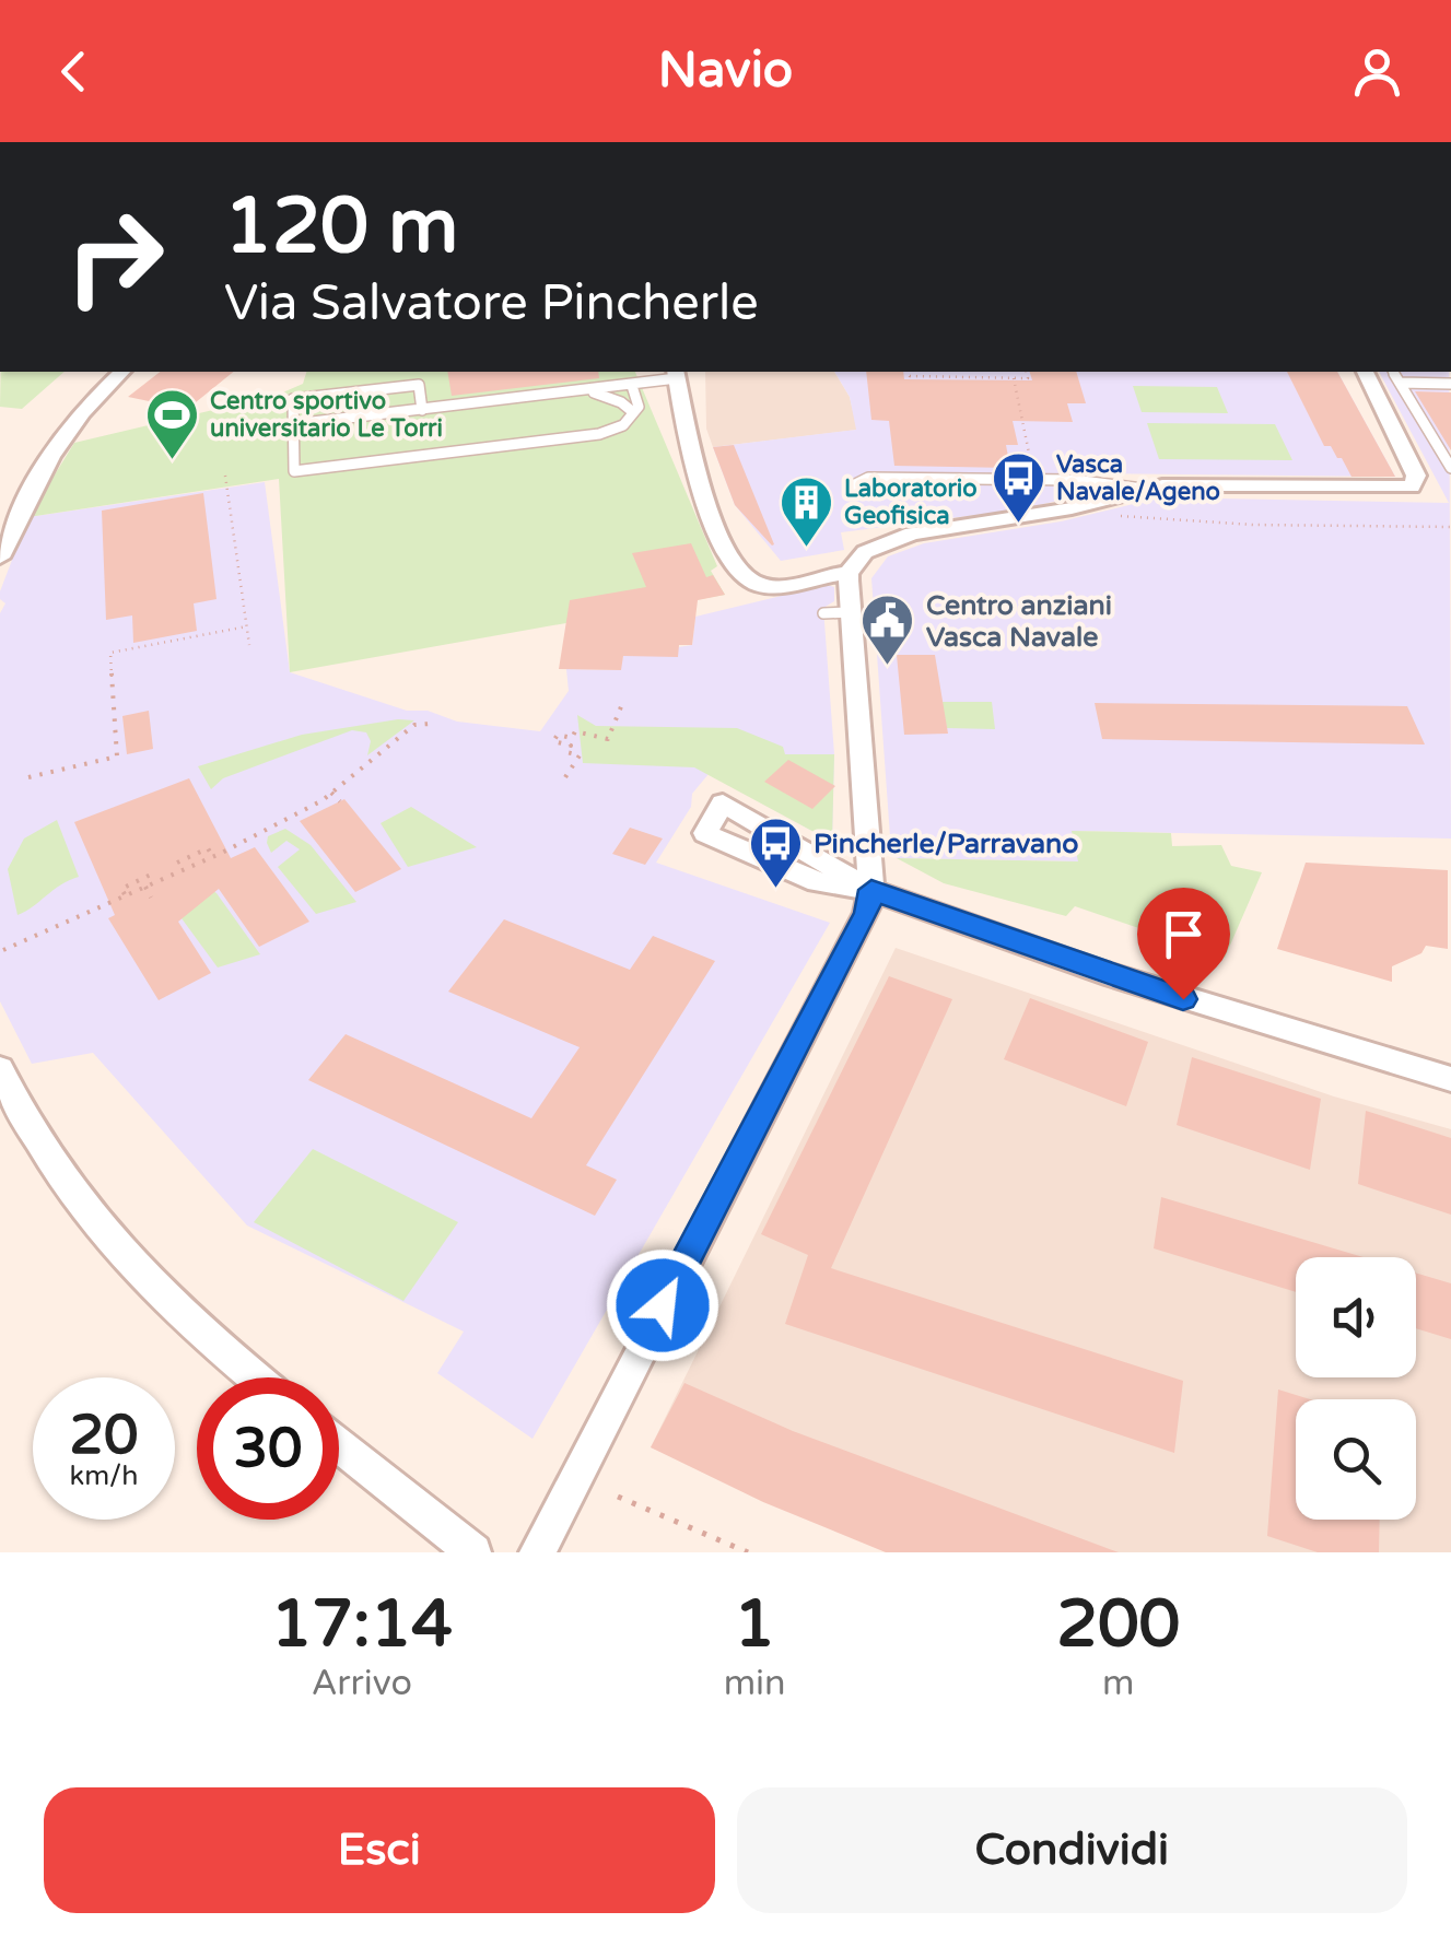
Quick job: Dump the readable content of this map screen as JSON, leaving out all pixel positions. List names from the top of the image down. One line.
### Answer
{"places":{"sports":["Centro sportivo universitario Le Torri"],"bus stop":["Vasca Navale/Ageno","Pincherle/Parravano"],"building":["Laboratorio Geofisica"],"public building":["Centro anziani Vasca Navale"]},"page":{"header":"Navio","turn":["120 m","Via Salvatore Pincherle"],"speed":"20 km/h","limit":"30","eta":["17:14","Arrivo","1","min","200","m"],"buttons":["Esci","Condividi"]}}
